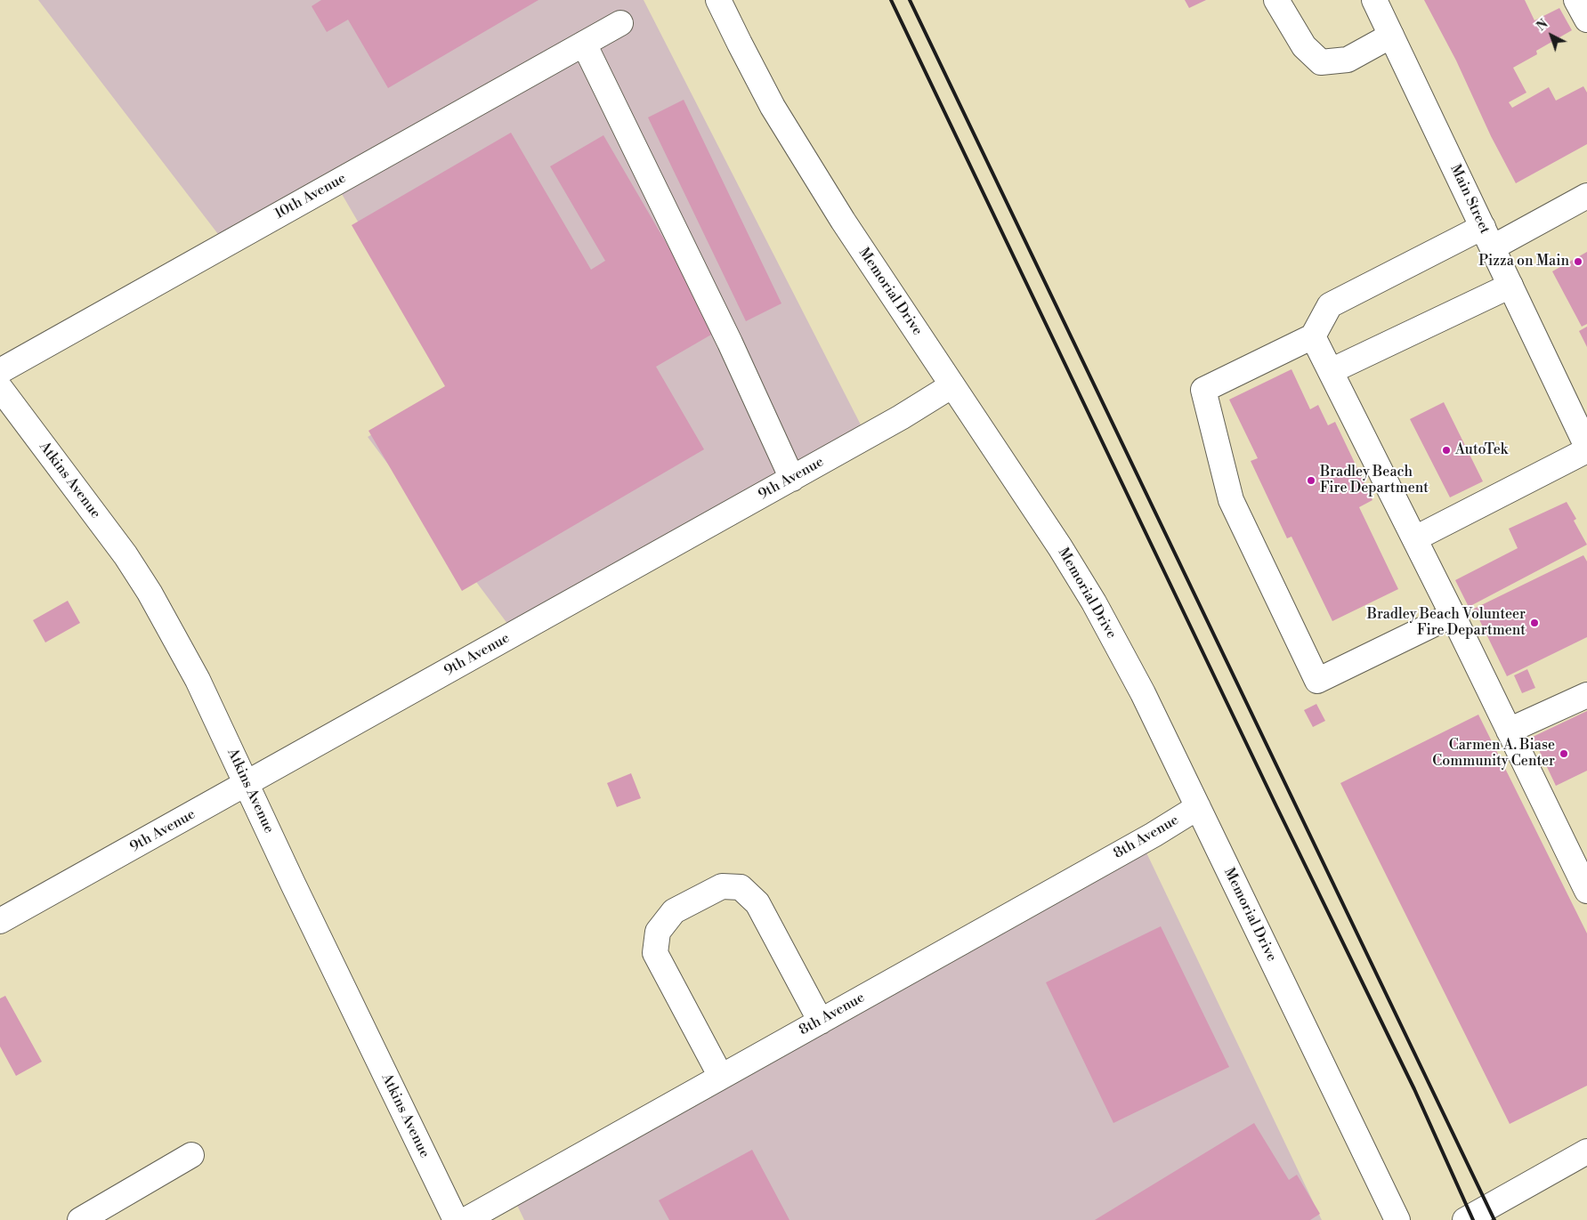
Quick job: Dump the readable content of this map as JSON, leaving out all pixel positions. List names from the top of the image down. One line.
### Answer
{"streets":{"street":["10th Avenue","Main Street","Memorial Drive","9th Avenue","Atkins Avenue","8th Avenue"]},"crossings":[["Memorial Drive","9th Avenue"],["Memorial Drive","8th Avenue"],["9th Avenue","Atkins Avenue"]],"places":["Pizza on Main","AutoTek","Bradley Beach Fire Department","Bradley Beach Volunteer Fire Department","Carmen A. Biase Community Center"],"north":"top left"}
